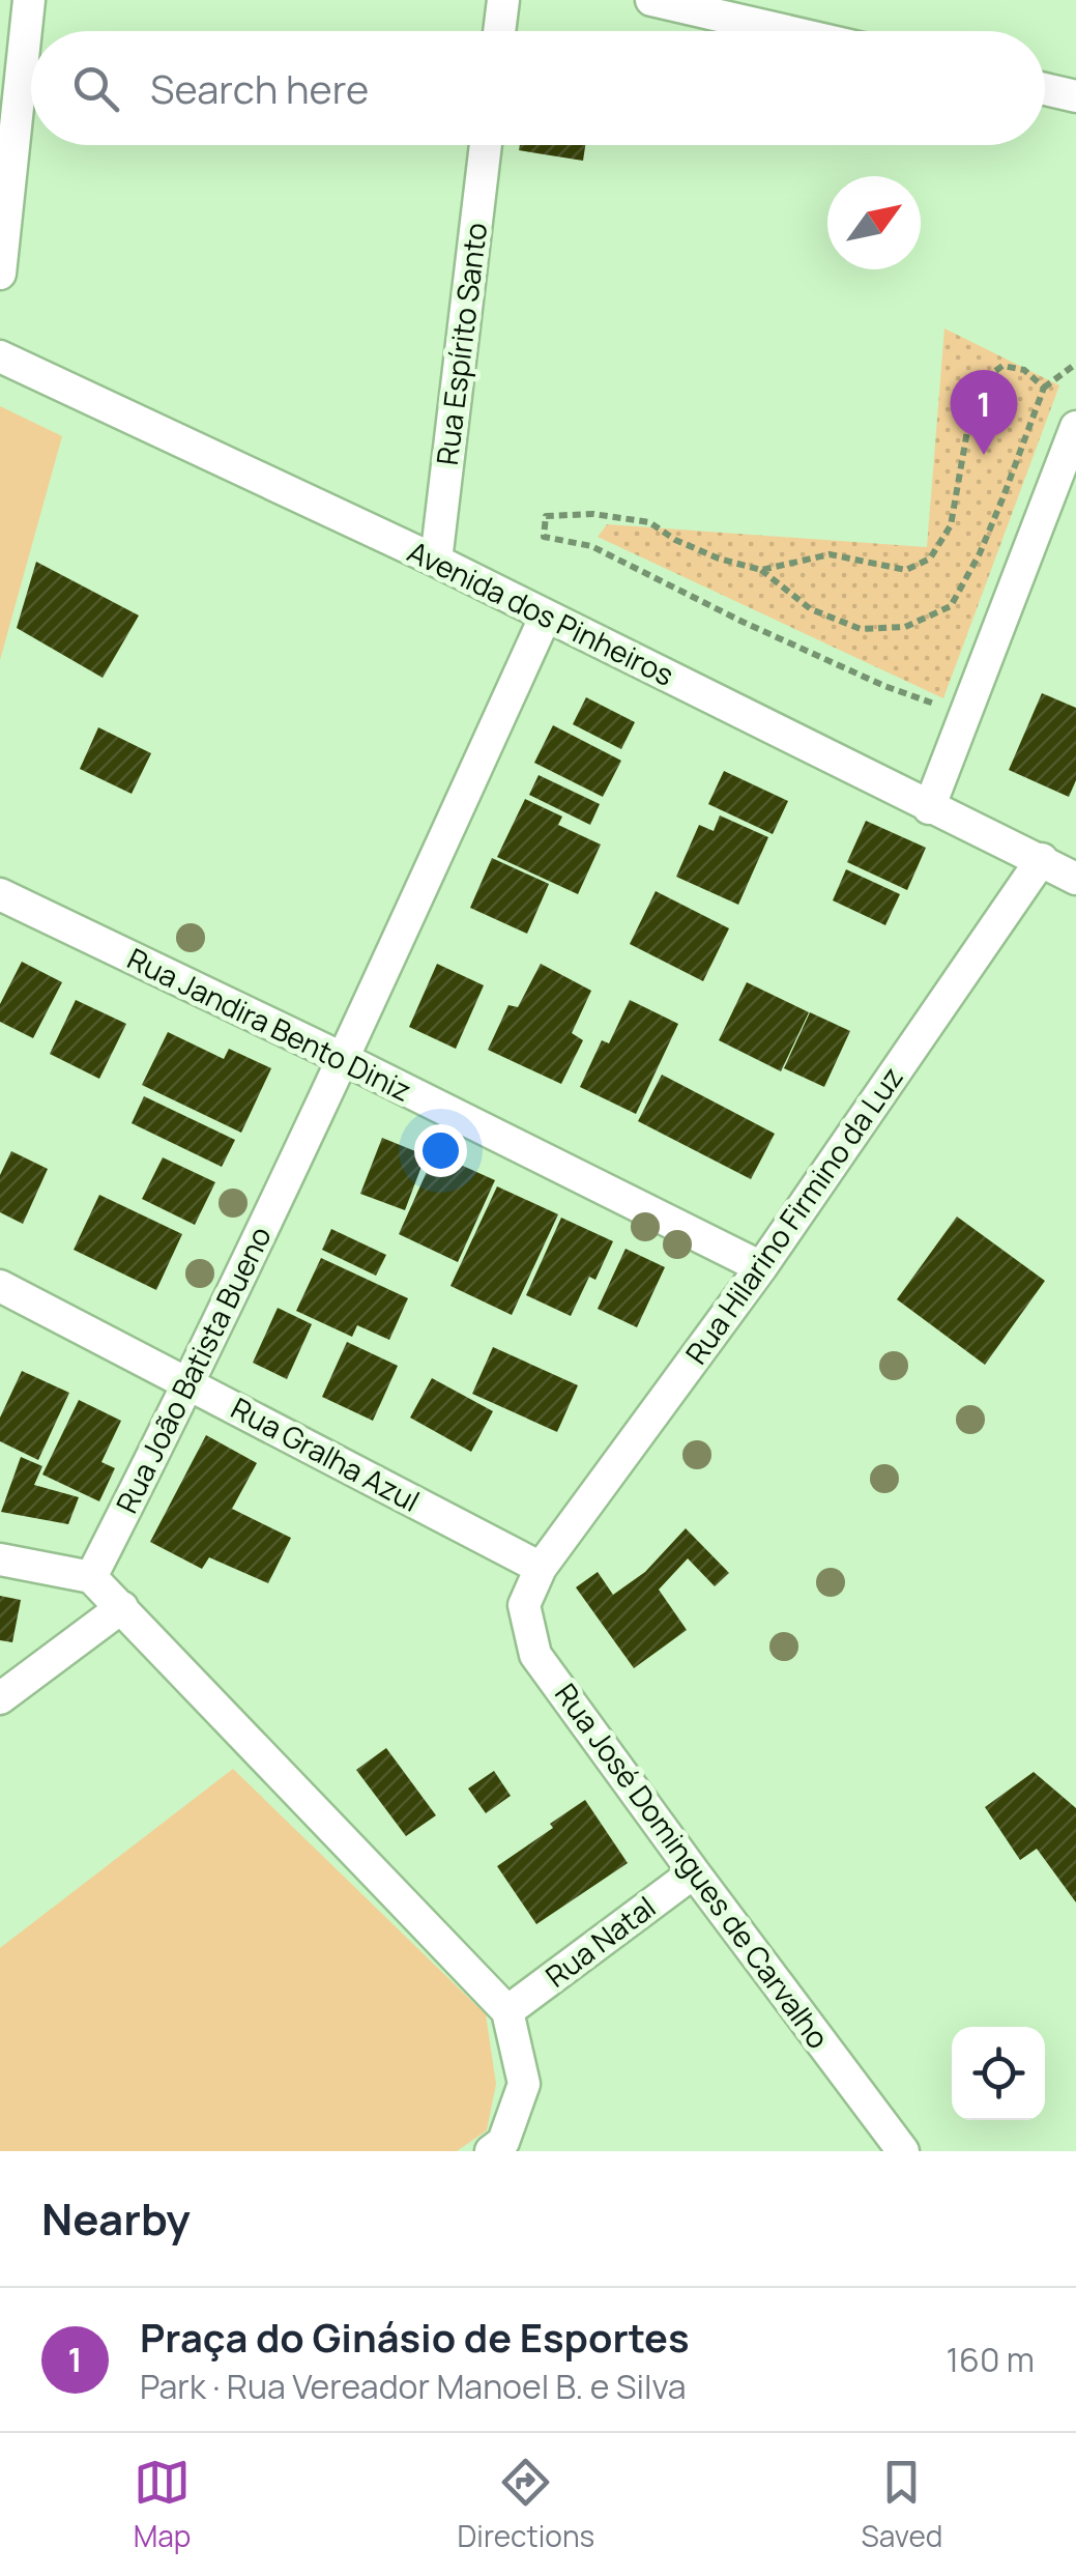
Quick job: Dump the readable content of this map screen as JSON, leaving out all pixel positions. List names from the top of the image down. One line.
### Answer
{"streets":{"street":["Rua Espírito Santo","Avenida dos Pinheiros","Rua Jandira Bento Diniz","Rua Hilarino Firmino da Luz","Rua João Batista Bueno","Rua Gralha Azul","Rua José Domingues de Carvalho","Rua Natal"]},"crossings":[["Rua Espírito Santo","Avenida dos Pinheiros"],["Avenida dos Pinheiros","Rua Hilarino Firmino da Luz"],["Avenida dos Pinheiros","Rua João Batista Bueno"],["Rua Jandira Bento Diniz","Rua Hilarino Firmino da Luz"],["Rua Jandira Bento Diniz","Rua João Batista Bueno"],["Rua Hilarino Firmino da Luz","Rua Gralha Azul"],["Rua Hilarino Firmino da Luz","Rua José Domingues de Carvalho"],["Rua João Batista Bueno","Rua Gralha Azul"],["Rua Gralha Azul","Rua José Domingues de Carvalho"],["Rua José Domingues de Carvalho","Rua Natal"]],"north":"top right","page":{"search":"Search here","pins":"1","heading":"Nearby","list":[{"mark":"1","name":"Praça do Ginásio de Esportes","note":"Park · Rua Vereador Manoel B. e Silva","value":"160 m"}],"nav":["Map","Directions","Saved"]}}
